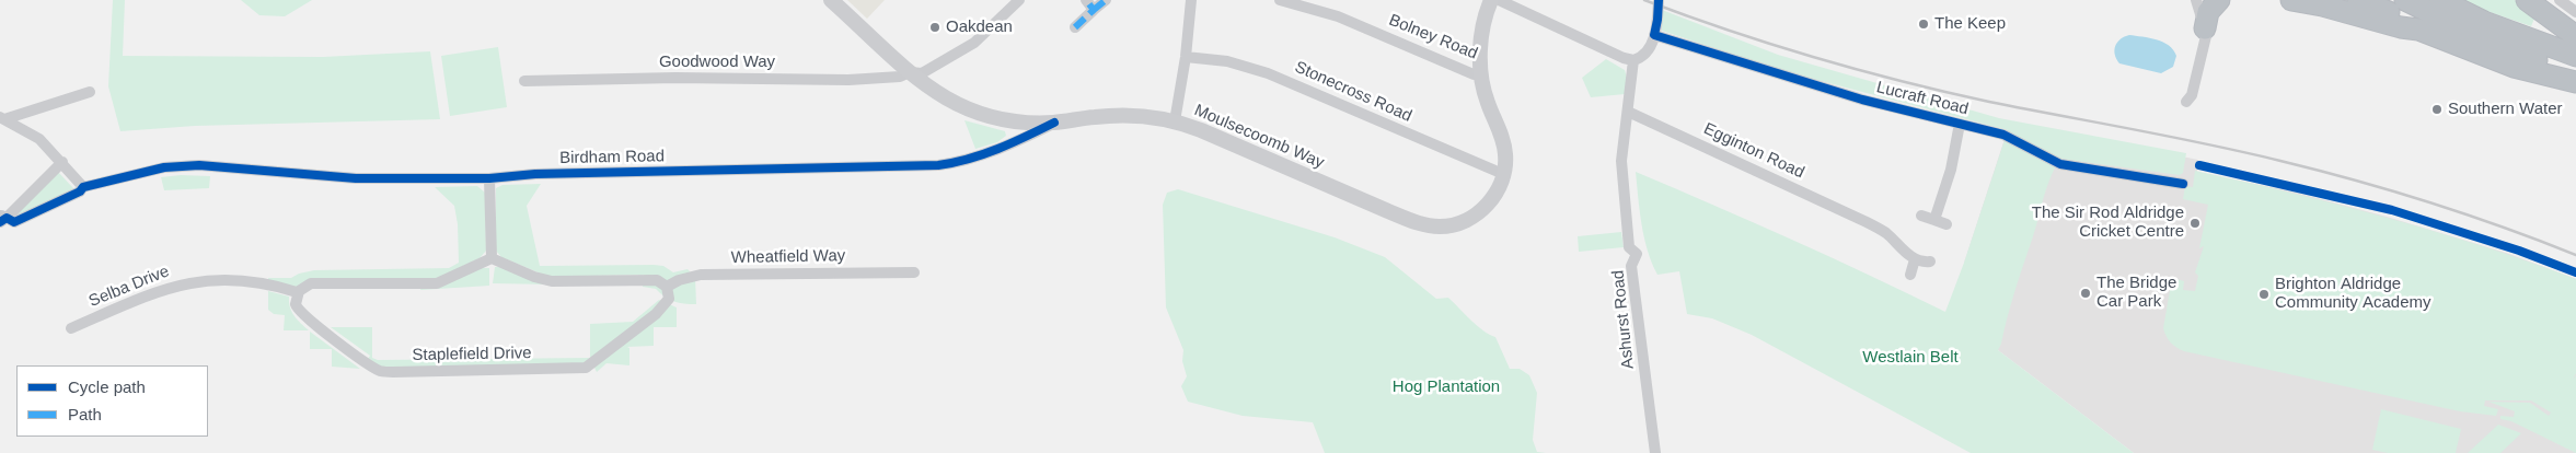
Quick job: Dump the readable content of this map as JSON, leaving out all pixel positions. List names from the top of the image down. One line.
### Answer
{"streets":{"street":["Bolney Road","Goodwood Way","Stonecross Road","Lucraft Road","Moulsecoomb Way","Egginton Road","Birdham Road","Wheatfield Way","Selba Drive","Ashurst Road","Staplefield Drive"]},"crossings":[["Bolney Road","Moulsecoomb Way"],["Goodwood Way","Moulsecoomb Way"],["Stonecross Road","Moulsecoomb Way"],["Moulsecoomb Way","Birdham Road"],["Egginton Road","Ashurst Road"],["Wheatfield Way","Staplefield Drive"],["Selba Drive","Staplefield Drive"]],"parks":["Westlain Belt","Hog Plantation"],"places":["The Keep","Oakdean","Southern Water","The Sir Rod Aldridge Cricket Centre","The Bridge Car Park","Brighton Aldridge Community Academy"],"legend":["Cycle path","Path"]}
